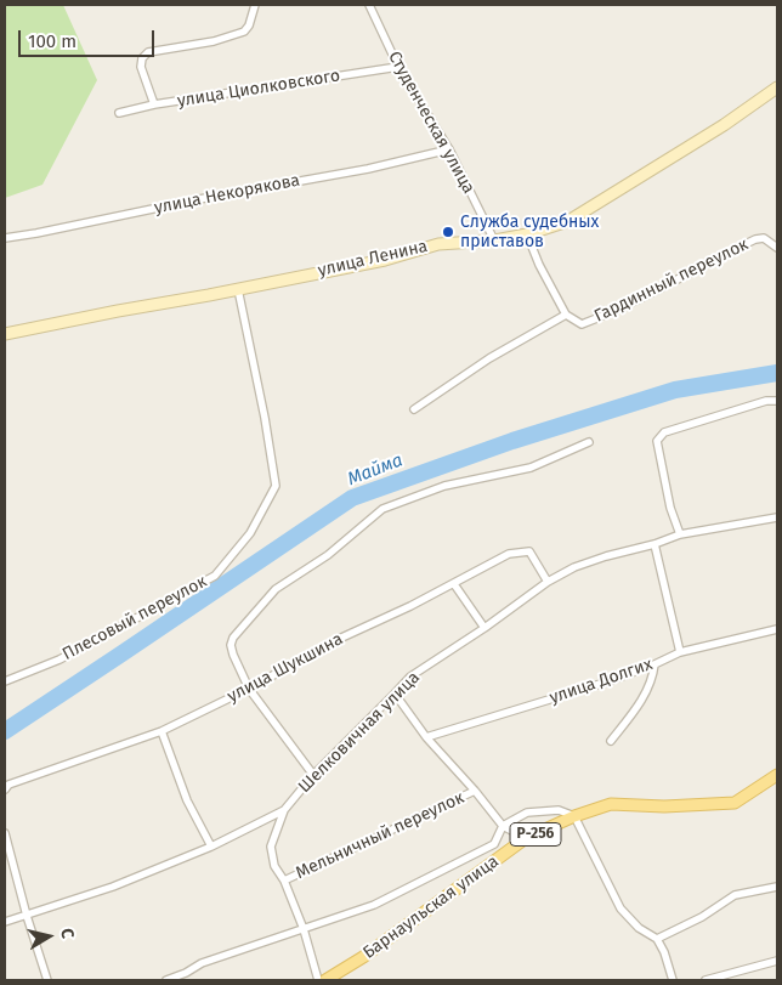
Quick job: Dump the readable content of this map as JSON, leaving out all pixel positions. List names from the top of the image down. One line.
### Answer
{"streets":{"main road":["Р-256","Барнаульская улица"],"street":["улица Циолковского","Студенческая улица","улица Некорякова","улица Ленина","Гардинный переулок","Плесовый переулок","улица Шукшина","улица Долгих","Шелковичная улица","Мельничный переулок"]},"crossings":[["улица Циолковского","Студенческая улица"],["Студенческая улица","улица Некорякова"],["Студенческая улица","улица Ленина"],["улица Ленина","Плесовый переулок"],["улица Шукшина","Шелковичная улица"]],"water":["Майма"],"places":["Служба судебных приставов"],"scale_bar":"100 m","north":"right"}
